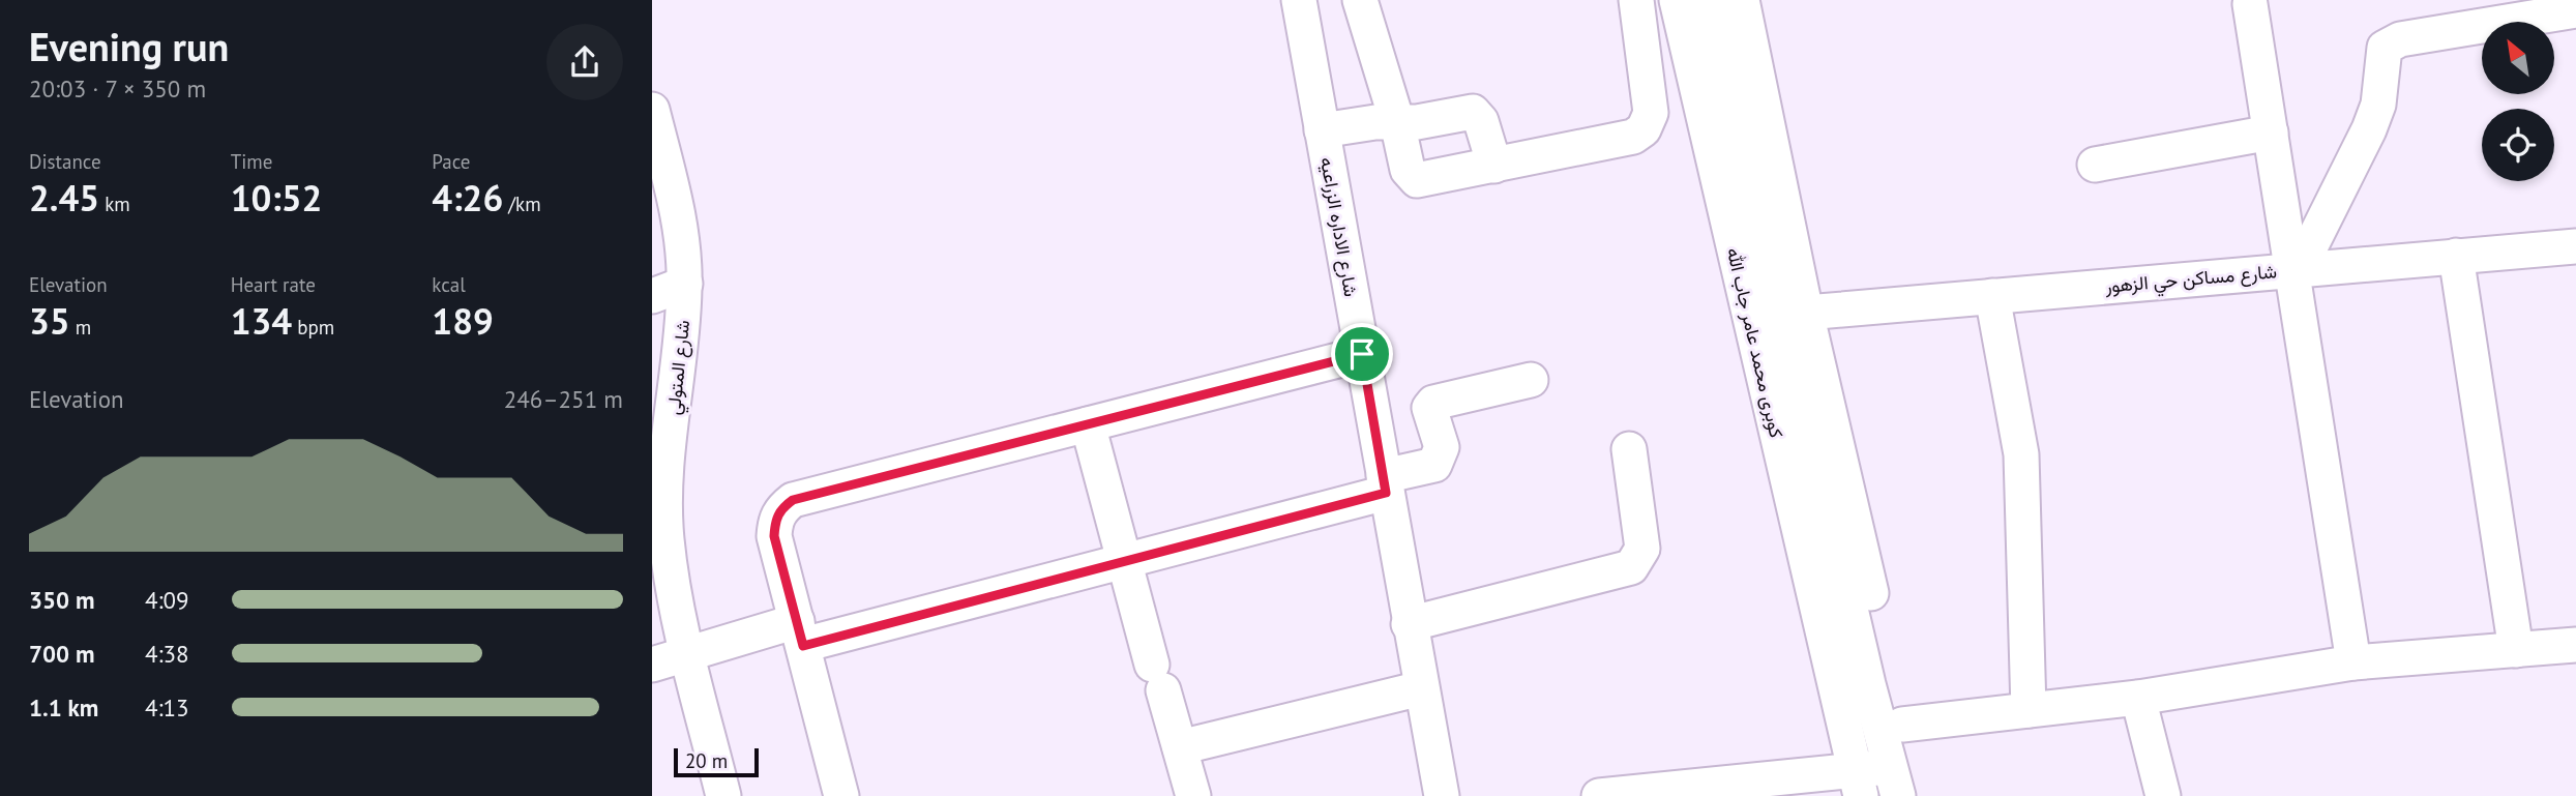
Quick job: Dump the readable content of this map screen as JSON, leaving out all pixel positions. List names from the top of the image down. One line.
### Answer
{"streets":{"street":["شارع الاداره الزراعيه","شارع مساكن حي الزهور","كوبرى محمد عامر جاب الله","شارع المتولي"]},"scale_bar":"20 m","north":"top left","page":{"heading":["Evening run","20:03 · 7 × 350 m"],"stats":[["Distance","2.45 km"],["Time","10:52"],["Pace","4:26 /km"],["Elevation","35 m"],["Heart rate","134 bpm"],["kcal","189"]],"chart":["Elevation","246–251 m"],"list":[{"name":"350 m","note":"4:09"},{"name":"700 m","note":"4:38"},{"name":"1.1 km","note":"4:13"}],"scale":"20 m"}}
